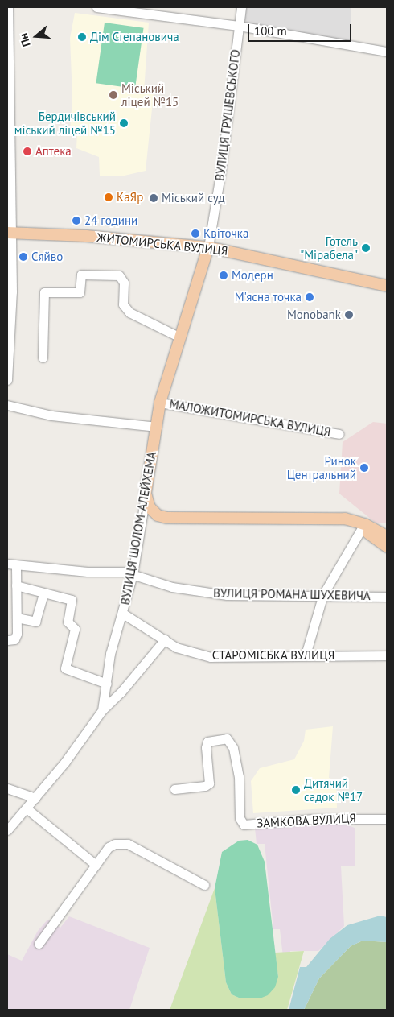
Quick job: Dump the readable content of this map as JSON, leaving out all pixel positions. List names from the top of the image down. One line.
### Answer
{"streets":{"main road":["ЖИТОМИРСЬКА ВУЛИЦЯ","ВУЛИЦЯ ШОЛОМ-АЛЕЙХЕМА"],"street":["ВУЛИЦЯ ГРУШЕВСЬКОГО","МАЛОЖИТОМИРСЬКА ВУЛИЦЯ","ВУЛИЦЯ РОМАНА ШУХЕВИЧА","СТАРОМІСЬКА ВУЛИЦЯ","ЗАМКОВА ВУЛИЦЯ"]},"crossings":[["ВУЛИЦЯ ГРУШЕВСЬКОГО","ЖИТОМИРСЬКА ВУЛИЦЯ"],["ВУЛИЦЯ ГРУШЕВСЬКОГО","ВУЛИЦЯ ШОЛОМ-АЛЕЙХЕМА"],["ЖИТОМИРСЬКА ВУЛИЦЯ","ВУЛИЦЯ ШОЛОМ-АЛЕЙХЕМА"],["МАЛОЖИТОМИРСЬКА ВУЛИЦЯ","ВУЛИЦЯ ШОЛОМ-АЛЕЙХЕМА"],["ВУЛИЦЯ ШОЛОМ-АЛЕЙХЕМА","ВУЛИЦЯ РОМАНА ШУХЕВИЧА"],["ВУЛИЦЯ ШОЛОМ-АЛЕЙХЕМА","СТАРОМІСЬКА ВУЛИЦЯ"]],"places":["Дім Степановича","Міський ліцей №15","Бердичівський міський ліцей №15","Аптека","КаЯр","Міський суд","24 години","Квіточка","Готель \"Мірабела\"","Сяйво","Модерн","М'ясна точка","Monobank","Ринок Центральний","Дитячий садок №17"],"scale_bar":"100 m","north":"left"}
